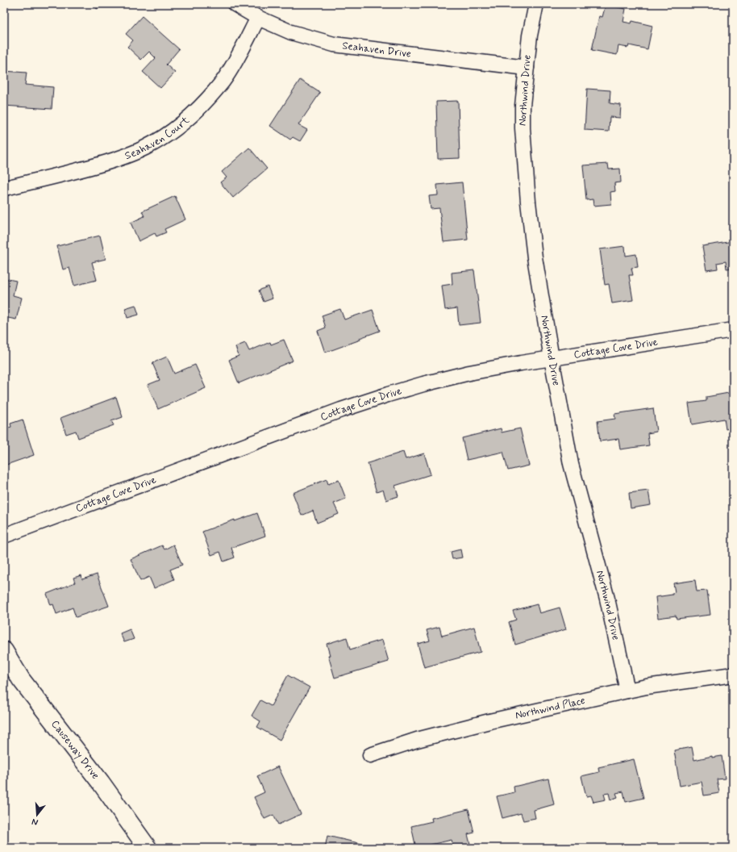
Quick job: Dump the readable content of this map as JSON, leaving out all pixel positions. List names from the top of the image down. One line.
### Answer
{"streets":{"street":["Seahaven Drive","Northwind Drive","Seahaven Court","Cottage Cove Drive","Northwind Place","Causeway Drive"]},"crossings":[["Seahaven Drive","Northwind Drive"],["Seahaven Drive","Seahaven Court"],["Northwind Drive","Cottage Cove Drive"],["Northwind Drive","Northwind Place"]],"north":"bottom"}
